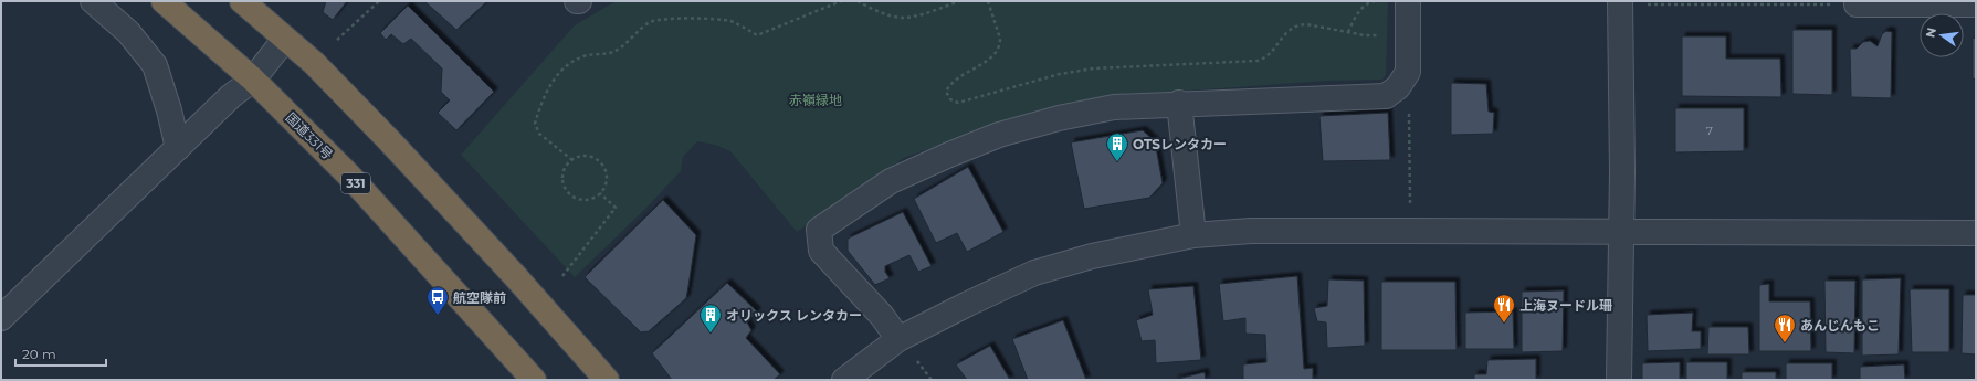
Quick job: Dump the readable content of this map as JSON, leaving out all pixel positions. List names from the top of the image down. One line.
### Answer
{"streets":{"highway":["国道331号","331"]},"parks":["赤嶺緑地"],"places":{"building":["OTSレンタカー","オリックス レンタカー"],"bus stop":["航空隊前"],"restaurant":["上海ヌードル珊","あんじんもこ"]},"house_numbers":["7"],"scale_bar":"20 m","north":"left"}
